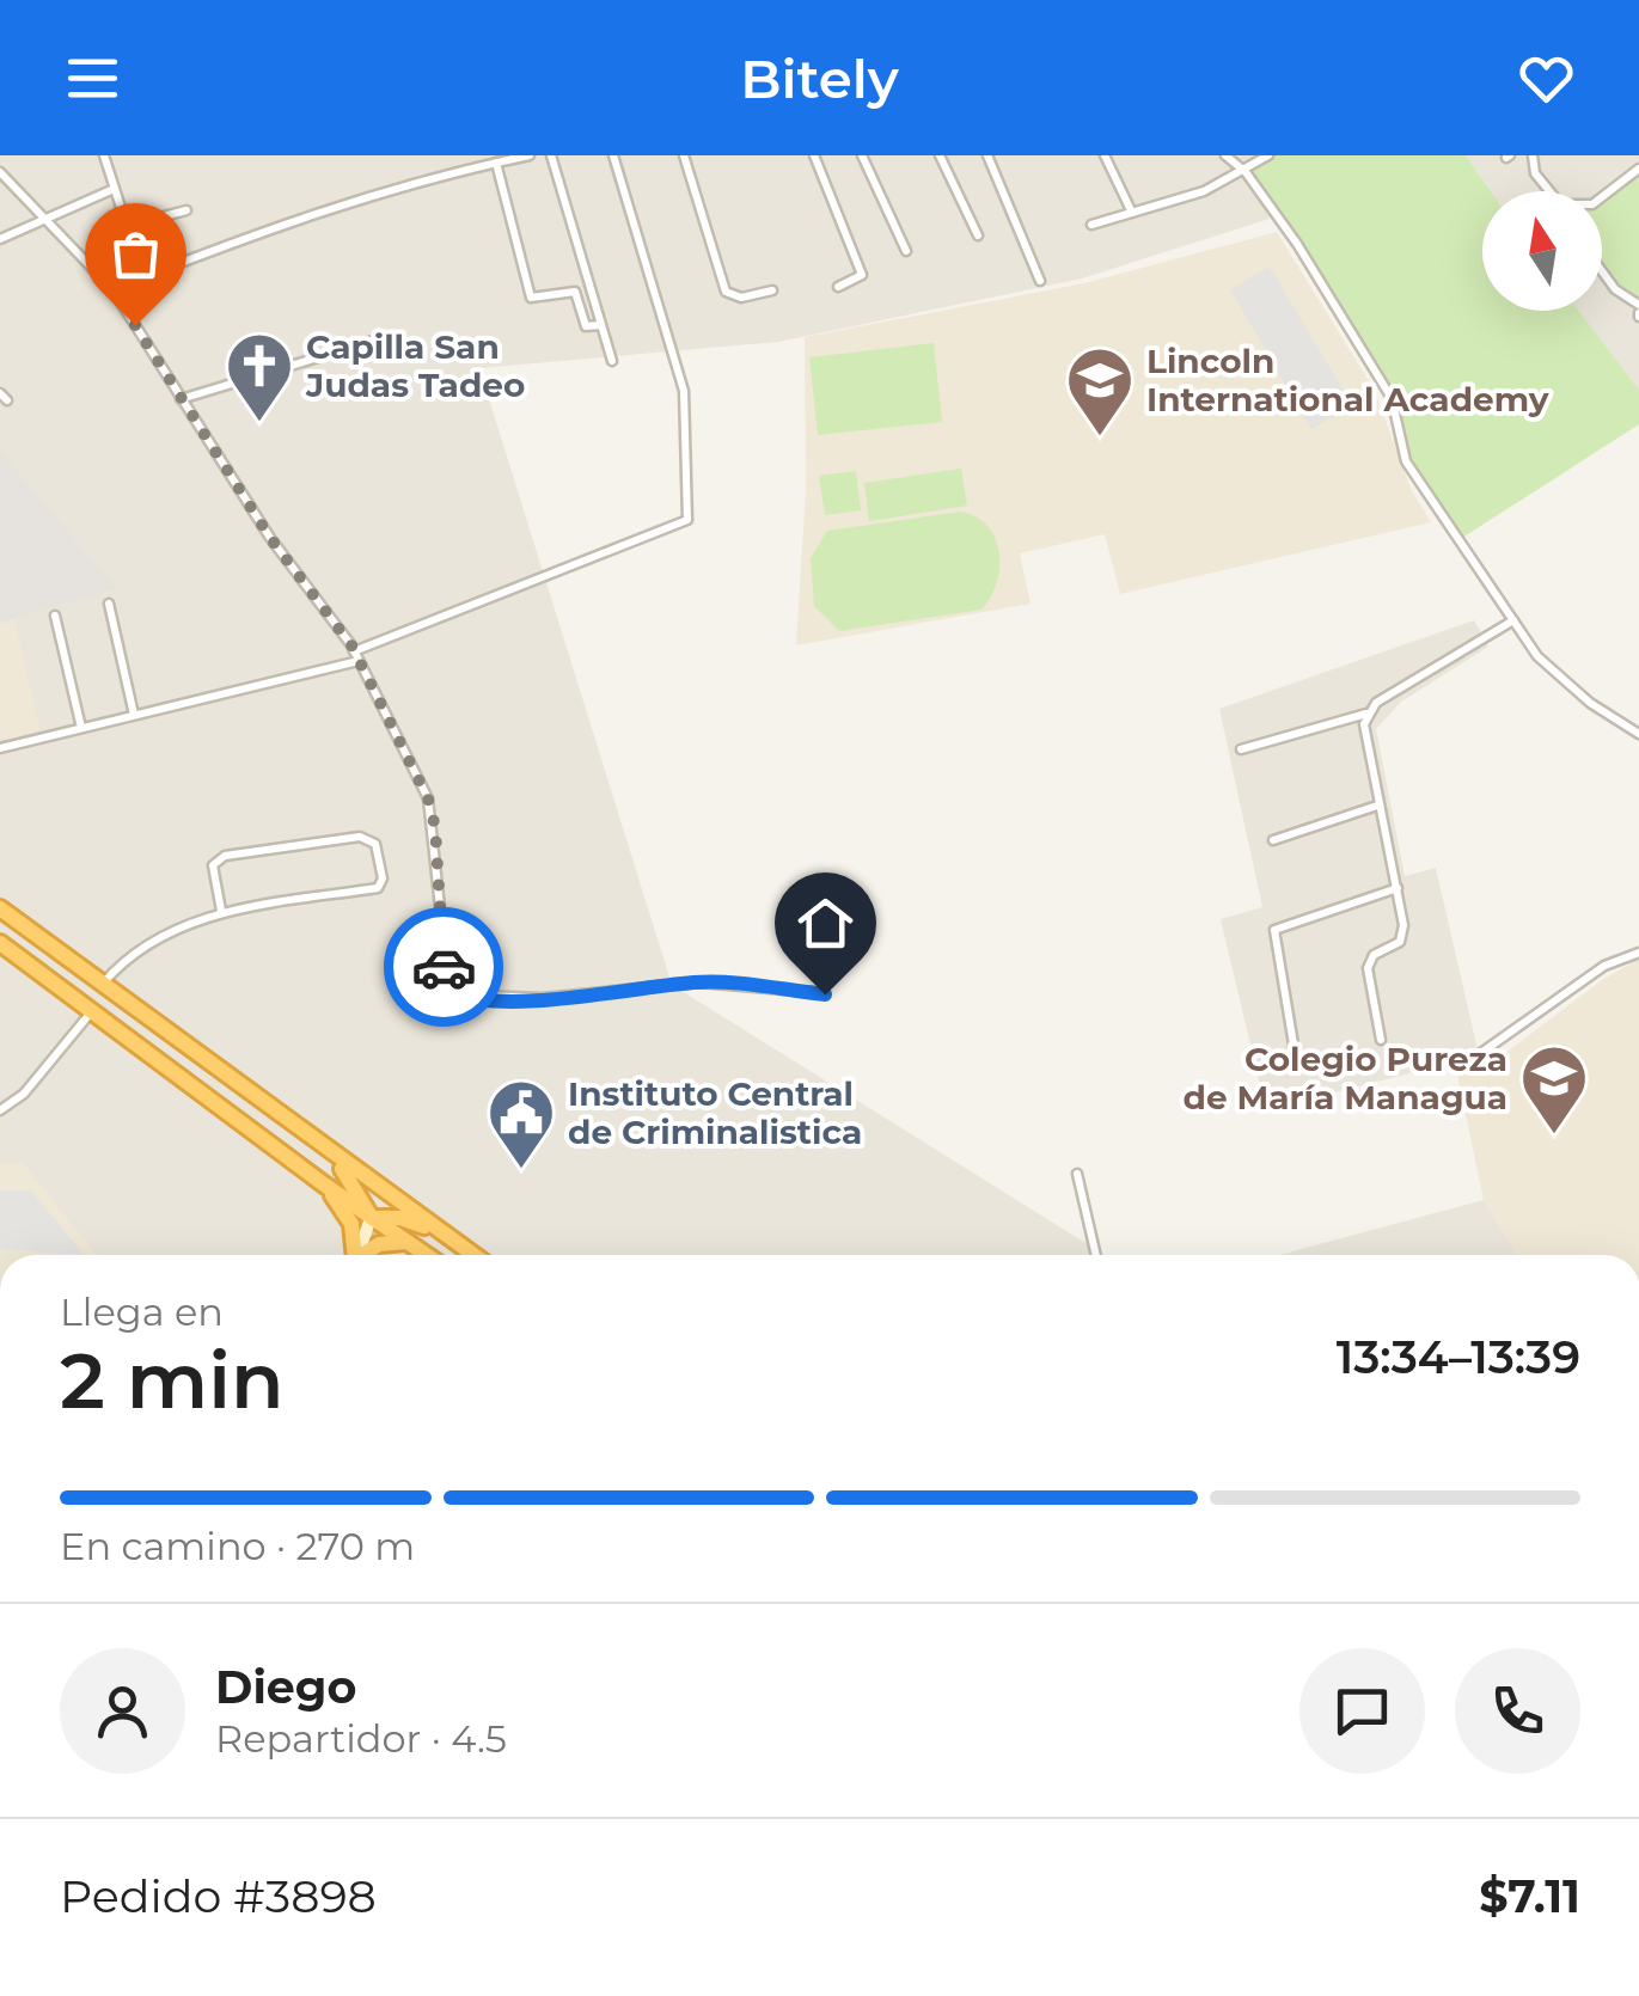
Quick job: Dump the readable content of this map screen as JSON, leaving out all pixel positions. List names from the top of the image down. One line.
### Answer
{"places":{"church":["Capilla San Judas Tadeo"],"school or university":["Lincoln International Academy","Colegio Pureza de María Managua"],"public building":["Instituto Central de Criminalistica"]},"north":"top","page":{"header":"Bitely","heading":["2 min","Llega en","13:34–13:39"],"panel":["Diego","Repartidor · 4.5","Pedido #3898","$7.11"],"bar":"En camino · 270 m"}}
